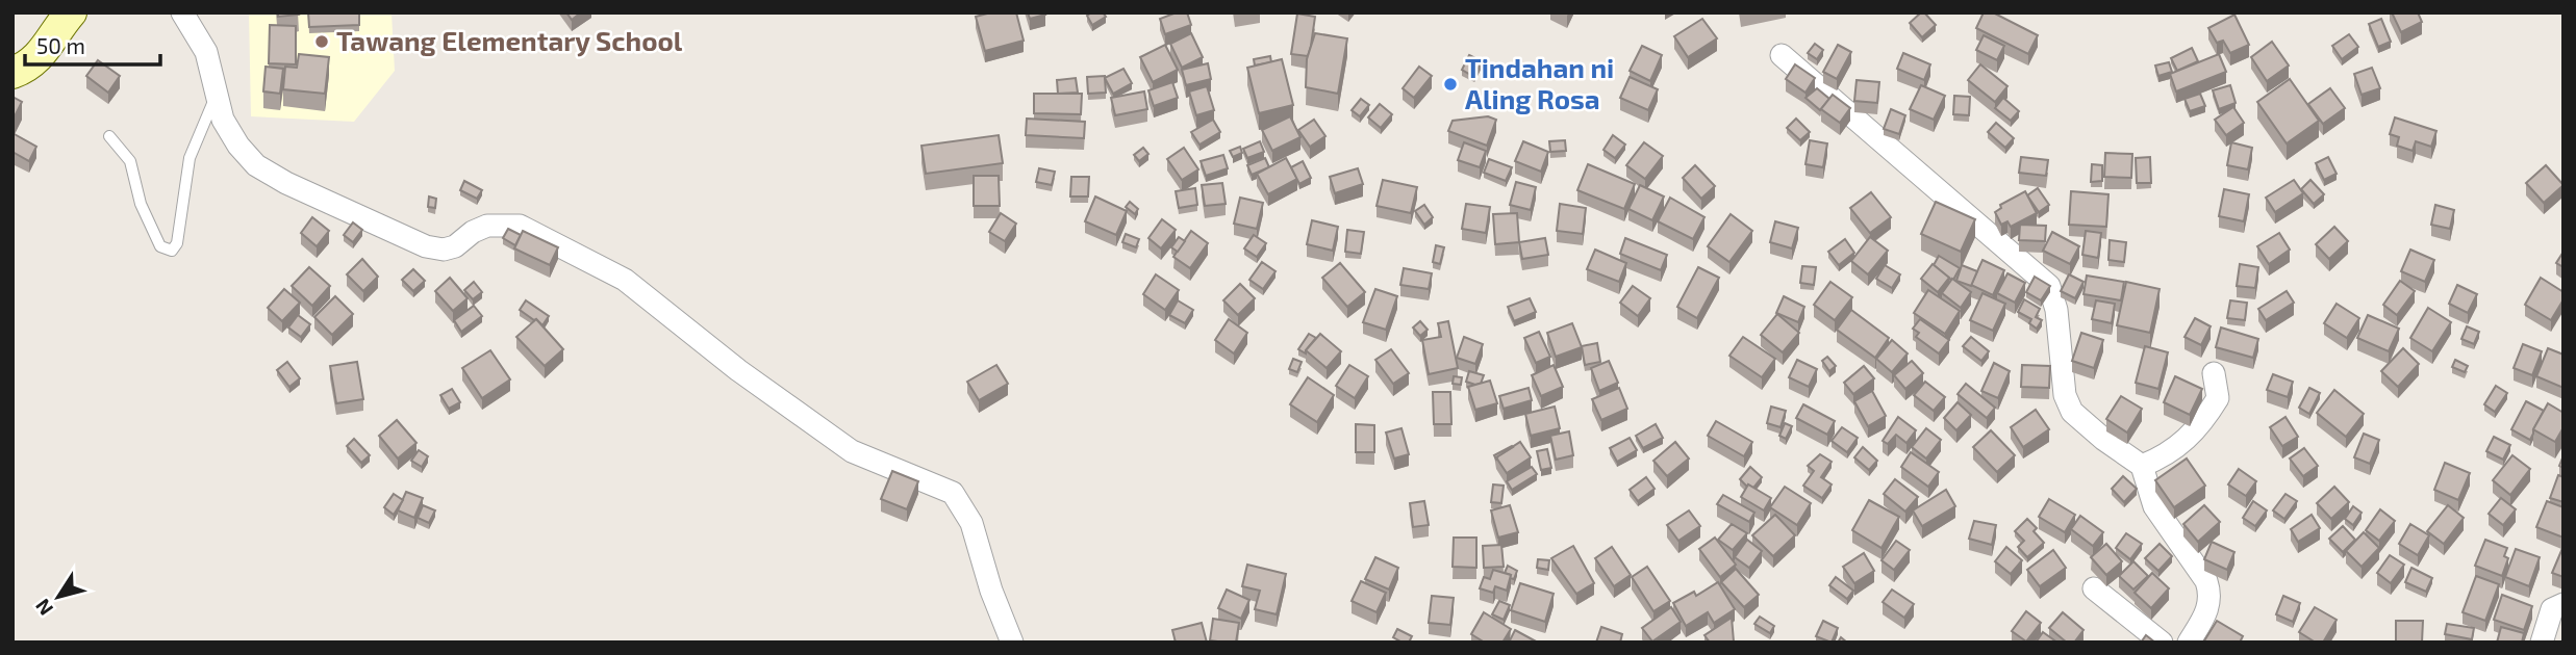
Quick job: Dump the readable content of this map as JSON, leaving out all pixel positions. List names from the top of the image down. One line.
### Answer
{"places":["Tawang Elementary School","Tindahan ni Aling Rosa"],"scale_bar":"50 m","north":"bottom left"}
